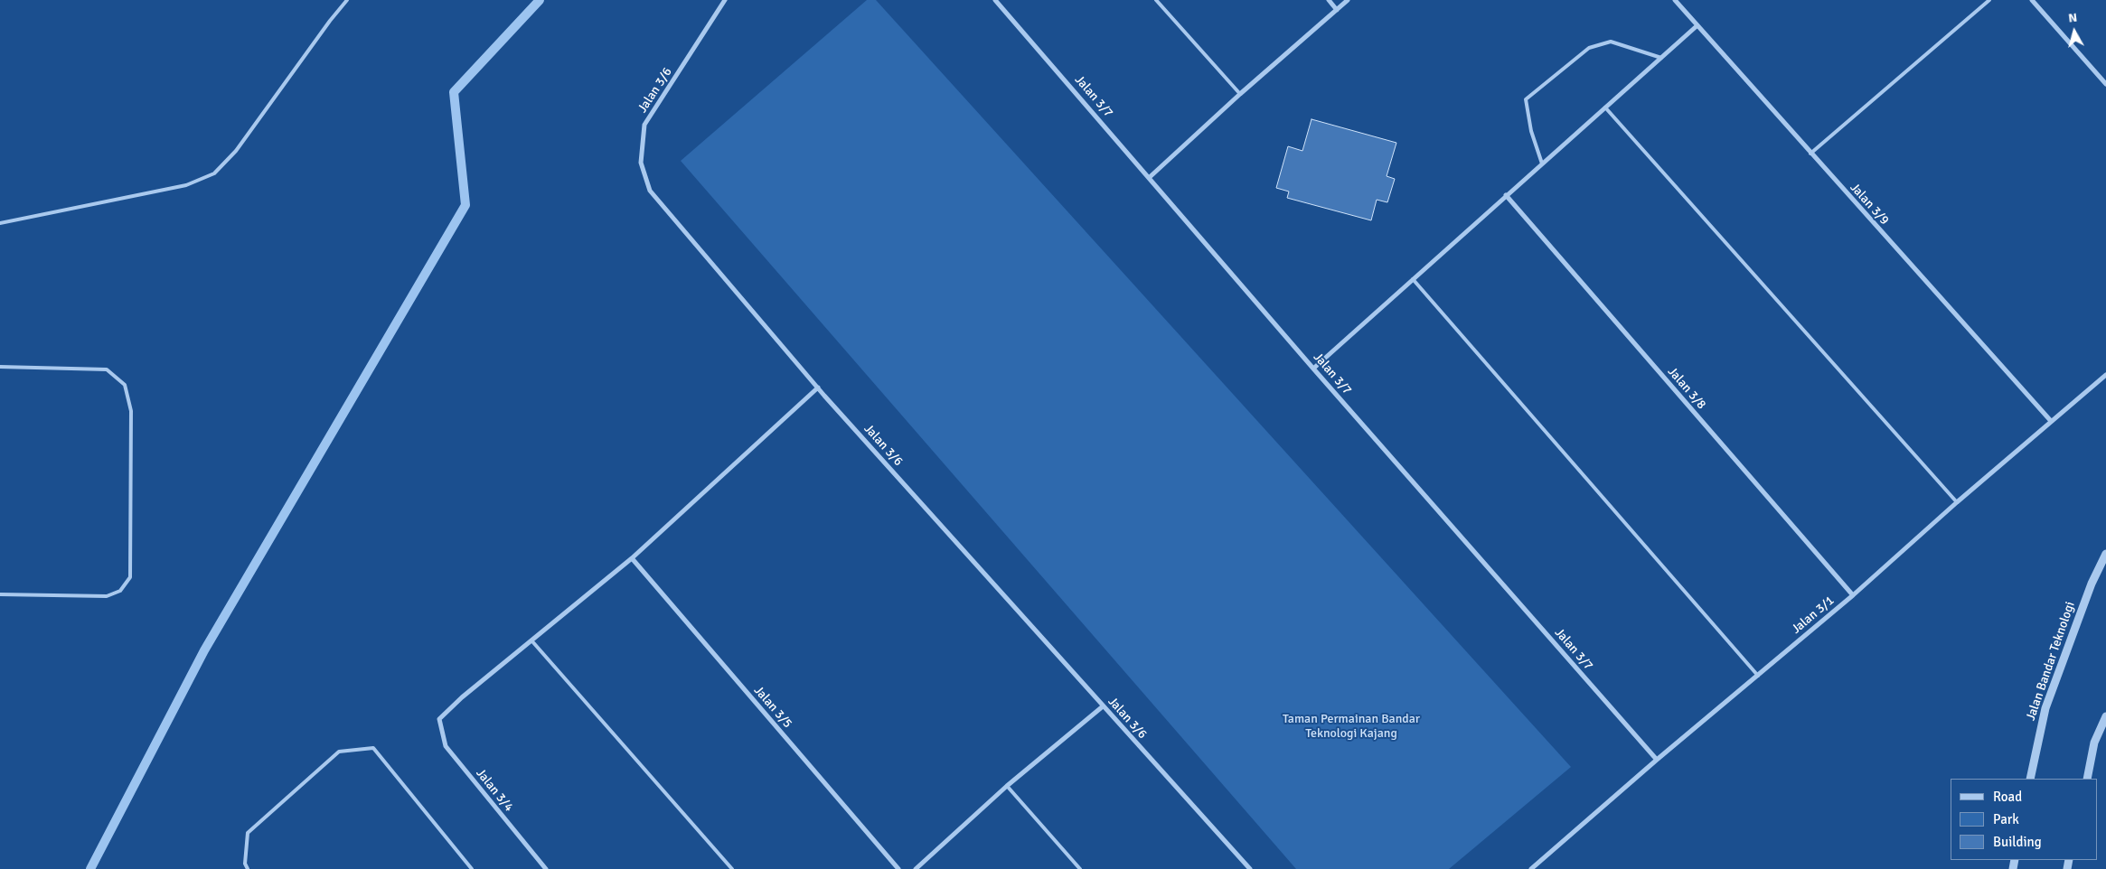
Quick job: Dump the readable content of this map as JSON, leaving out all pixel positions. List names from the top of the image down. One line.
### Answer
{"streets":{"street":["Jalan 3/6","Jalan 3/7","Jalan 3/9","Jalan 3/8","Jalan 3/1","Jalan Bandar Teknologi","Jalan 3/5","Jalan 3/4"]},"crossings":[["Jalan 3/7","Jalan 3/1"],["Jalan 3/9","Jalan 3/1"],["Jalan 3/8","Jalan 3/1"]],"parks":["Taman Permainan Bandar Teknologi Kajang"],"legend":["Road","Park","Building"],"north":"top"}
